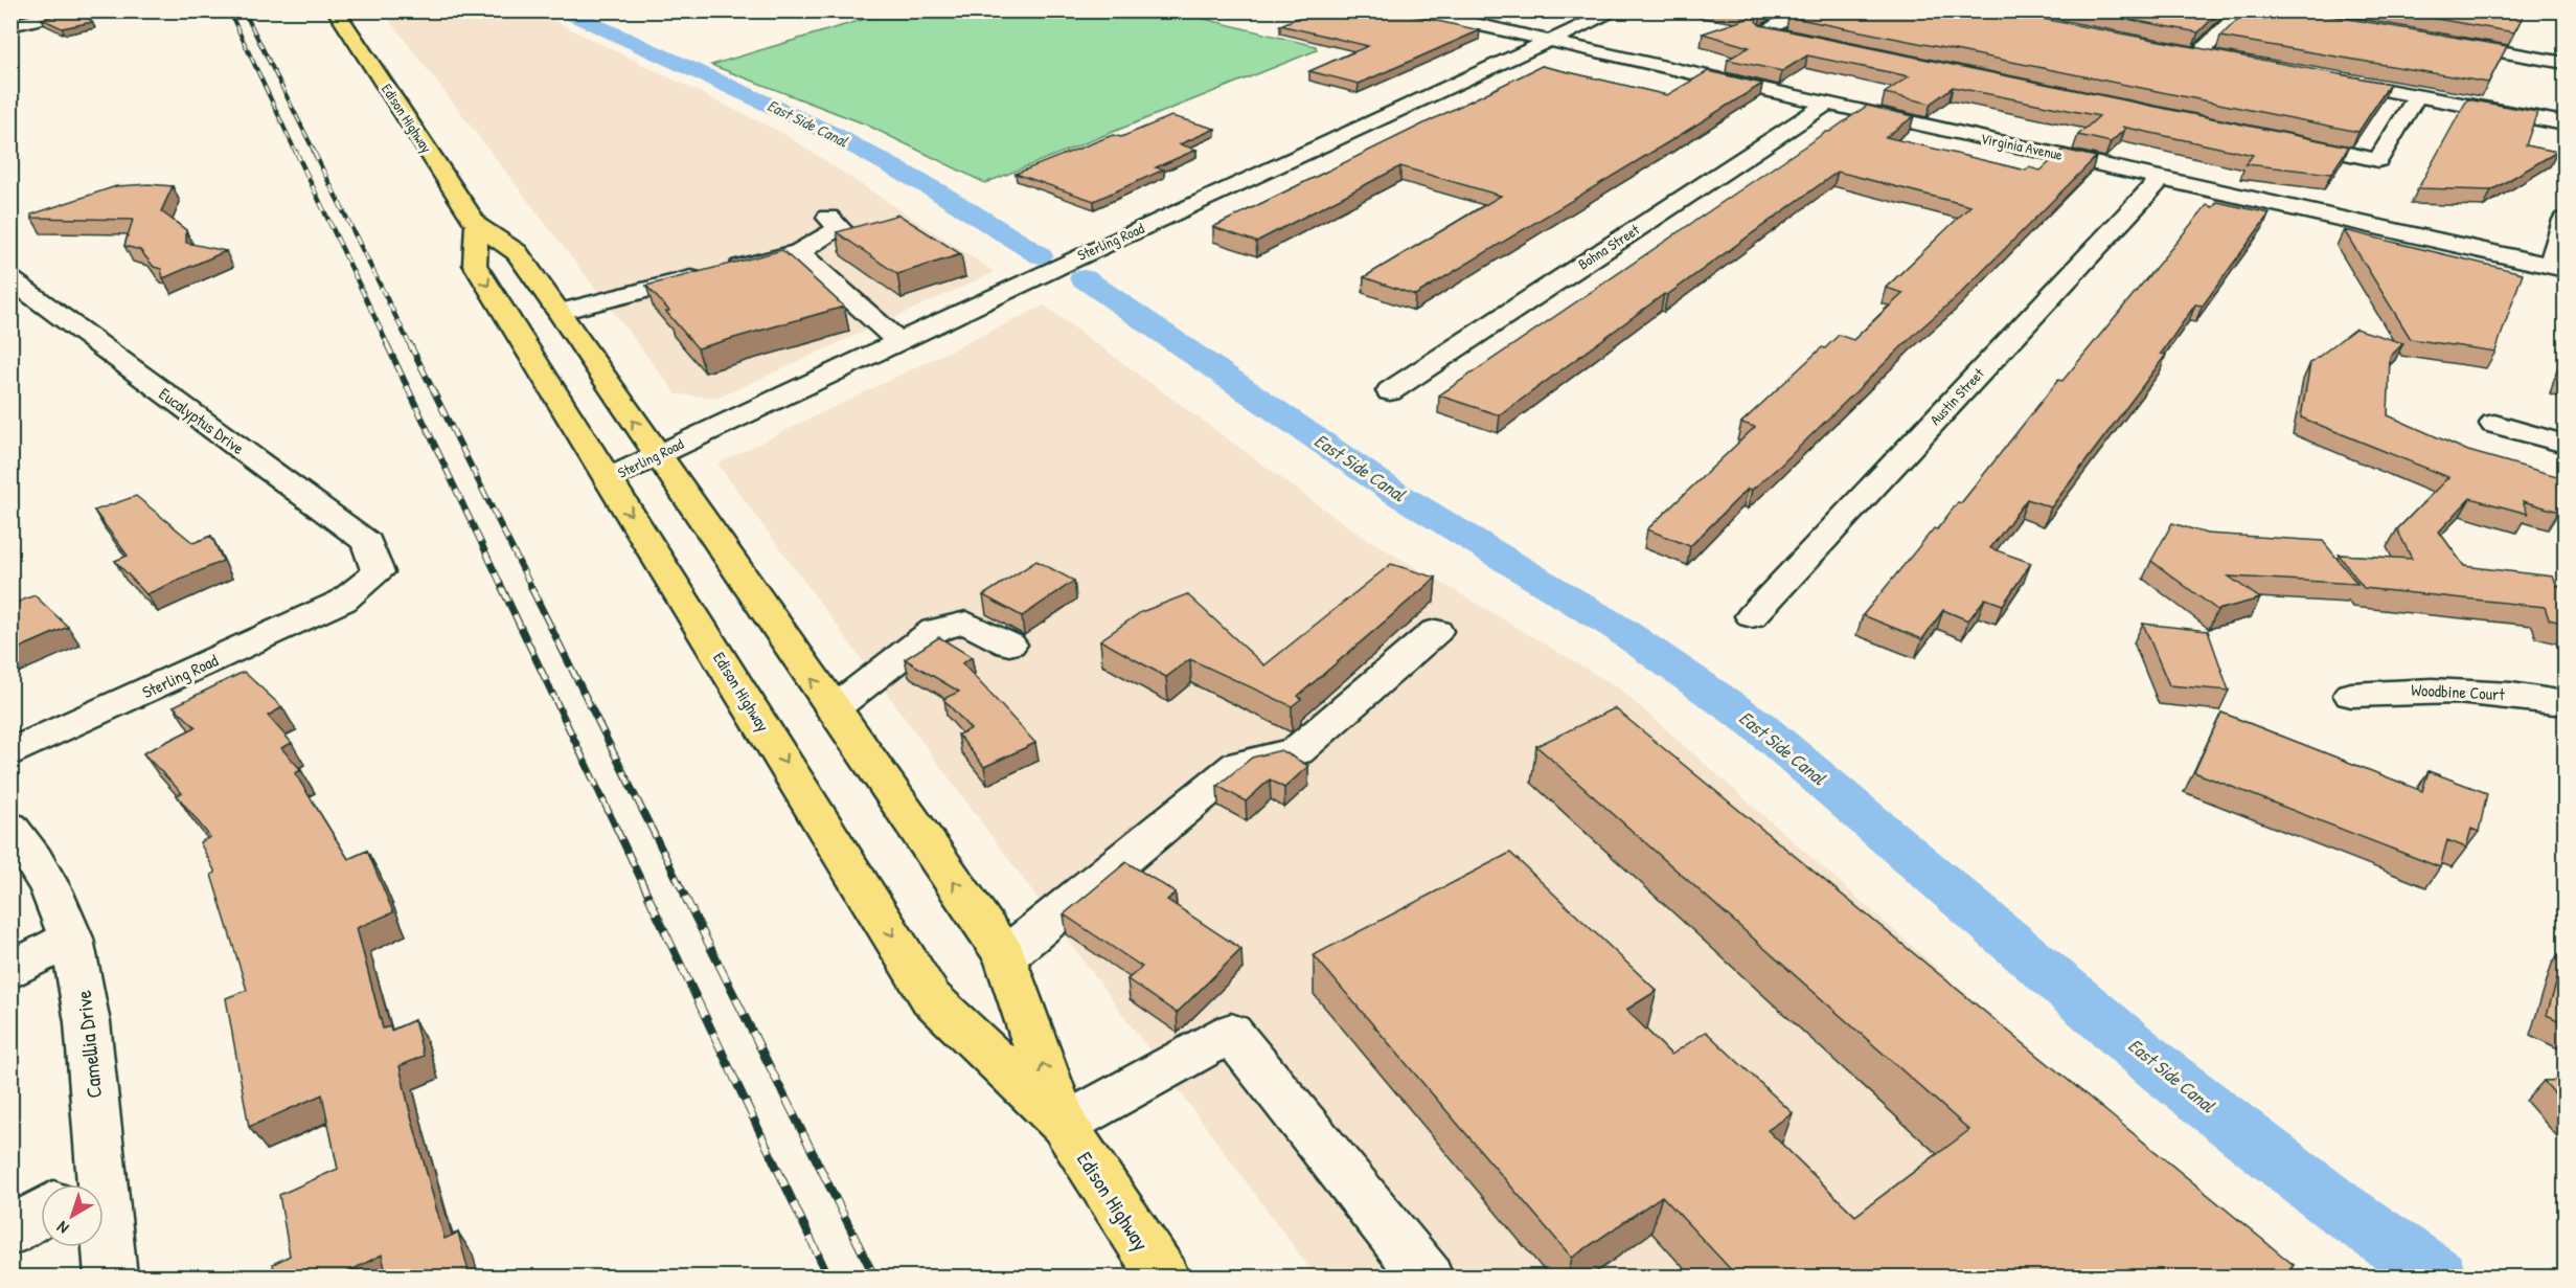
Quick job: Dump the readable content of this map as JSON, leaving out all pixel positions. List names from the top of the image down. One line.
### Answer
{"streets":{"main road":["Edison Highway"],"street":["Virginia Avenue","Sterling Road","Bohna Street","Austin Street","Eucalyptus Drive","Woodbine Court","Camellia Drive"]},"crossings":[["Edison Highway","Sterling Road"],["Virginia Avenue","Sterling Road"],["Virginia Avenue","Bohna Street"],["Virginia Avenue","Austin Street"],["Sterling Road","Eucalyptus Drive"]],"water":["East Side Canal"],"north":"bottom left"}
